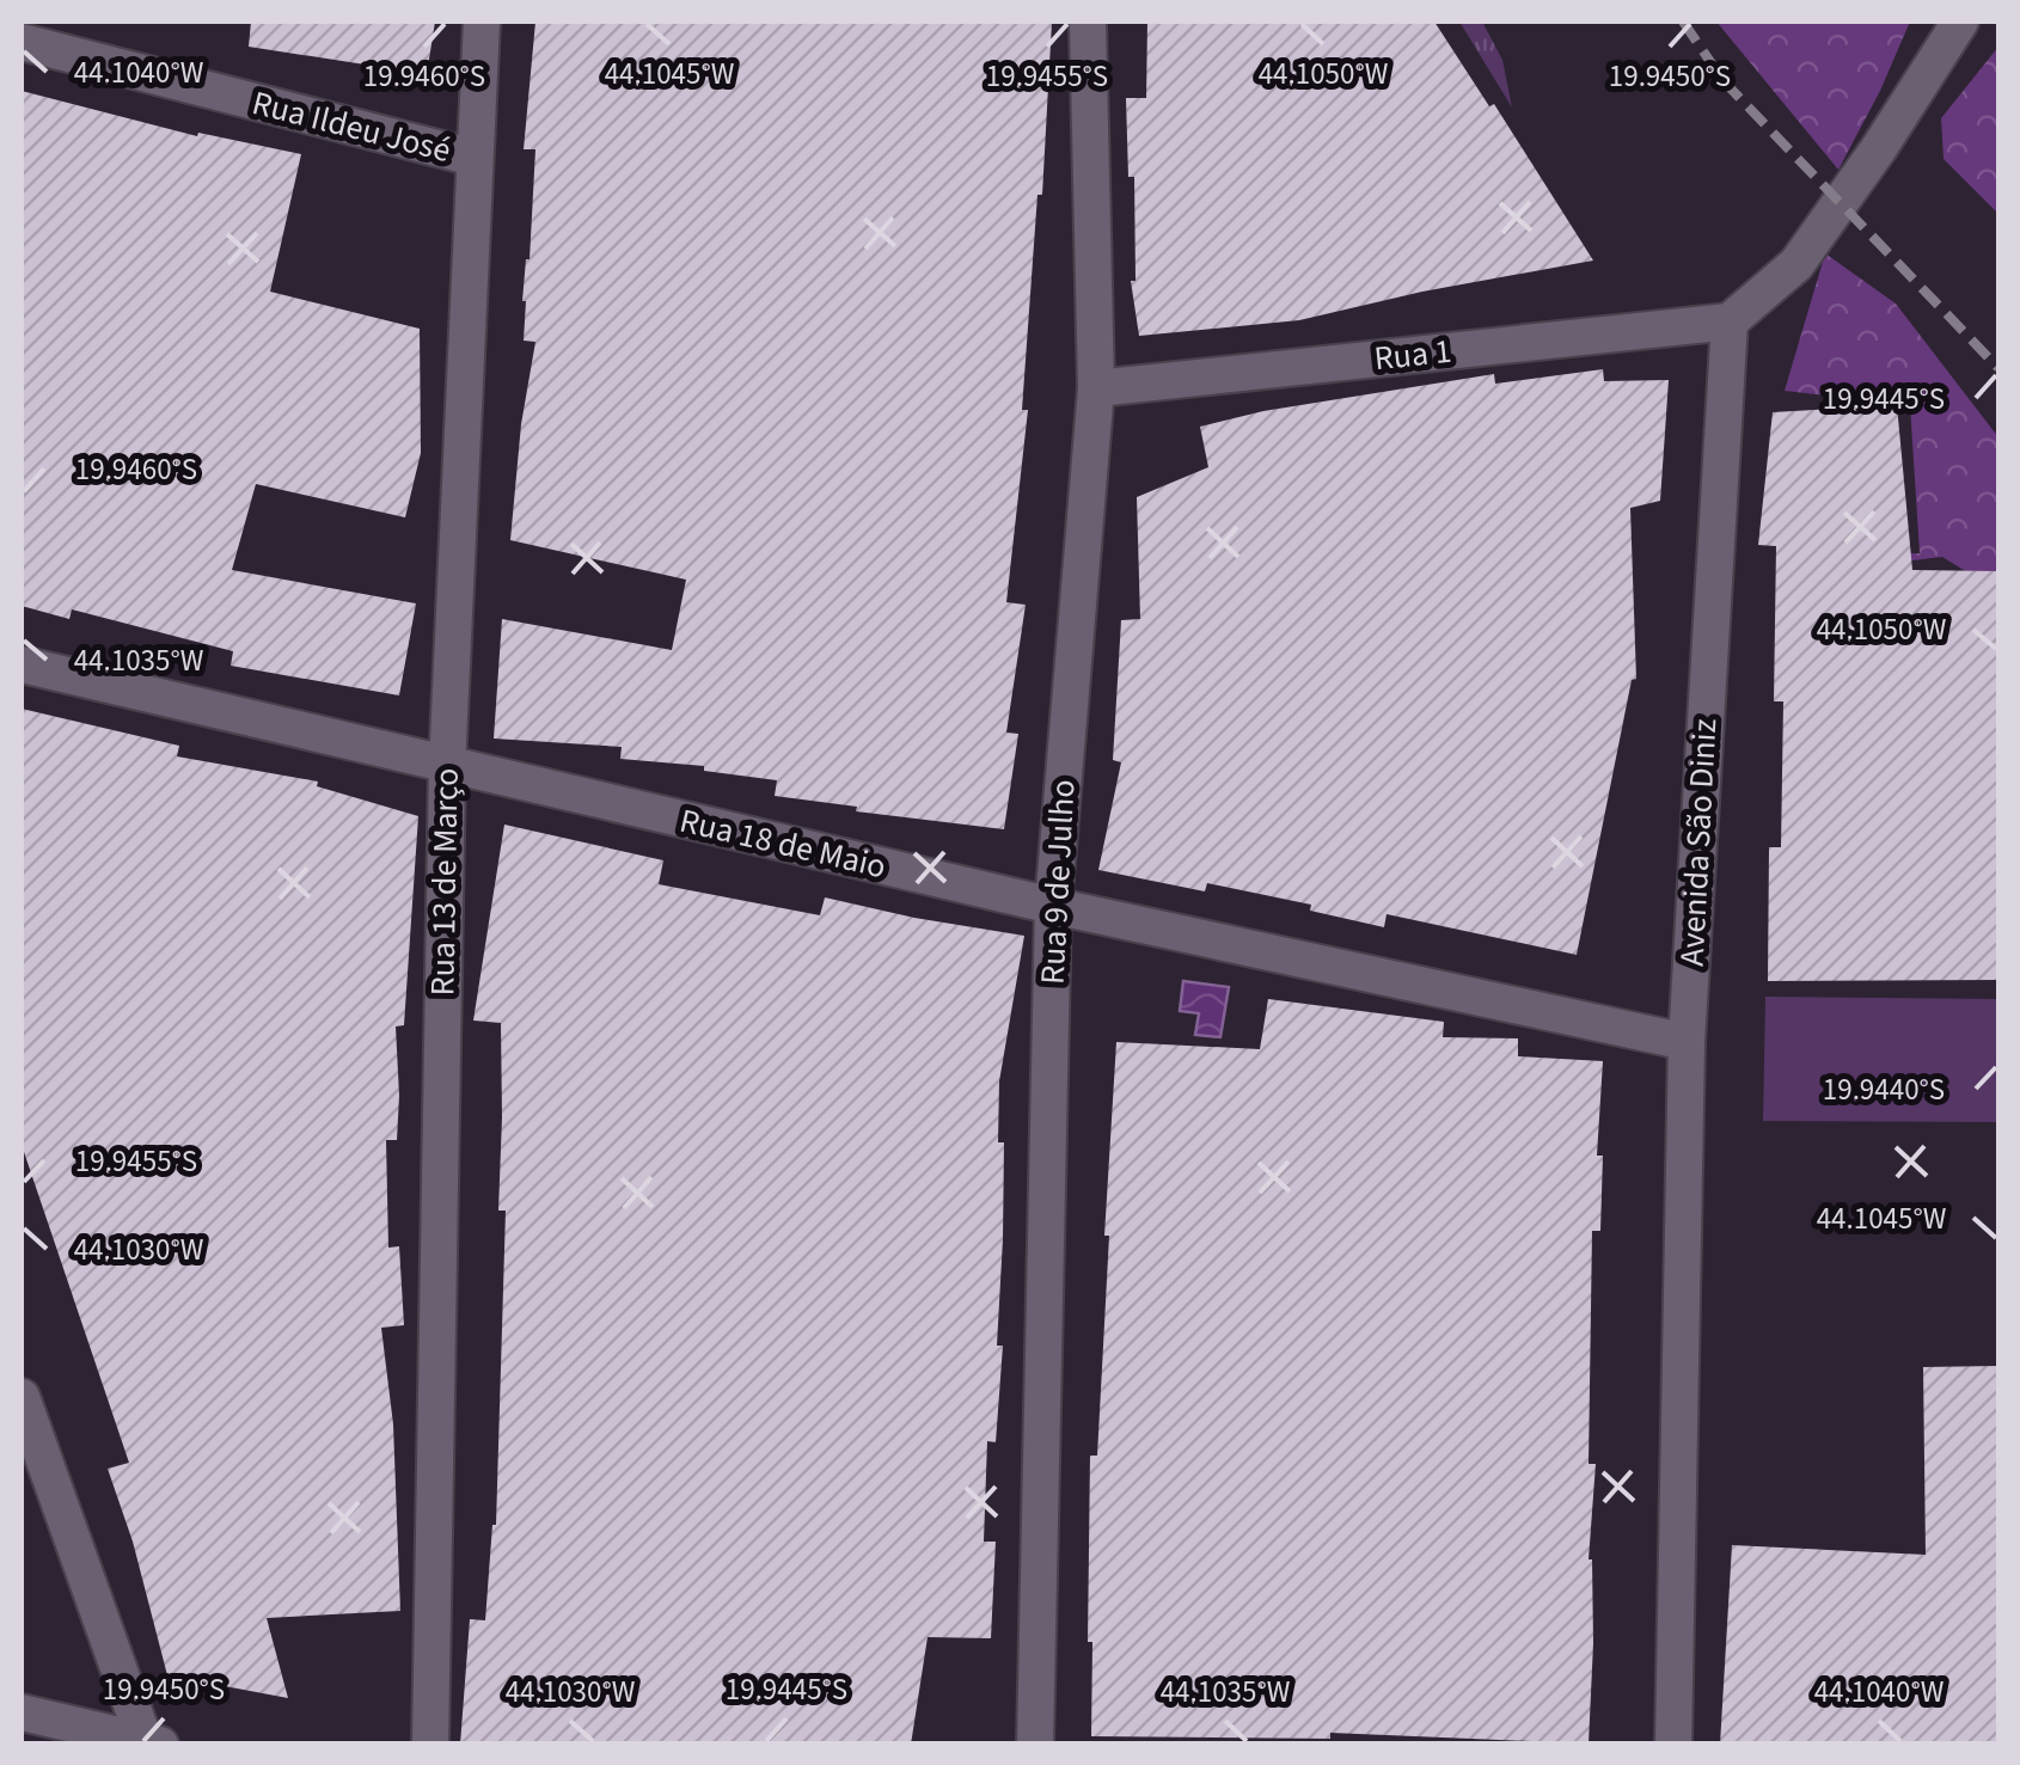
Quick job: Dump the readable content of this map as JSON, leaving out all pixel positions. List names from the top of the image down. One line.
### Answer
{"streets":{"street":["Rua Ildeu José","Rua 1","Avenida São Diniz","Rua 18 de Maio","Rua 13 de Março","Rua 9 de Julho"]},"crossings":[["Rua Ildeu José","Rua 13 de Março"],["Rua 1","Avenida São Diniz"],["Rua 1","Rua 9 de Julho"],["Avenida São Diniz","Rua 18 de Maio"],["Rua 18 de Maio","Rua 13 de Março"],["Rua 18 de Maio","Rua 9 de Julho"]],"coordinates":["44.1040°W","44.1045°W","44.1050°W","19.9455°S","19.9450°S","19.9460°S","19.9445°S","44.1035°W","19.9440°S","44.1030°W"]}
